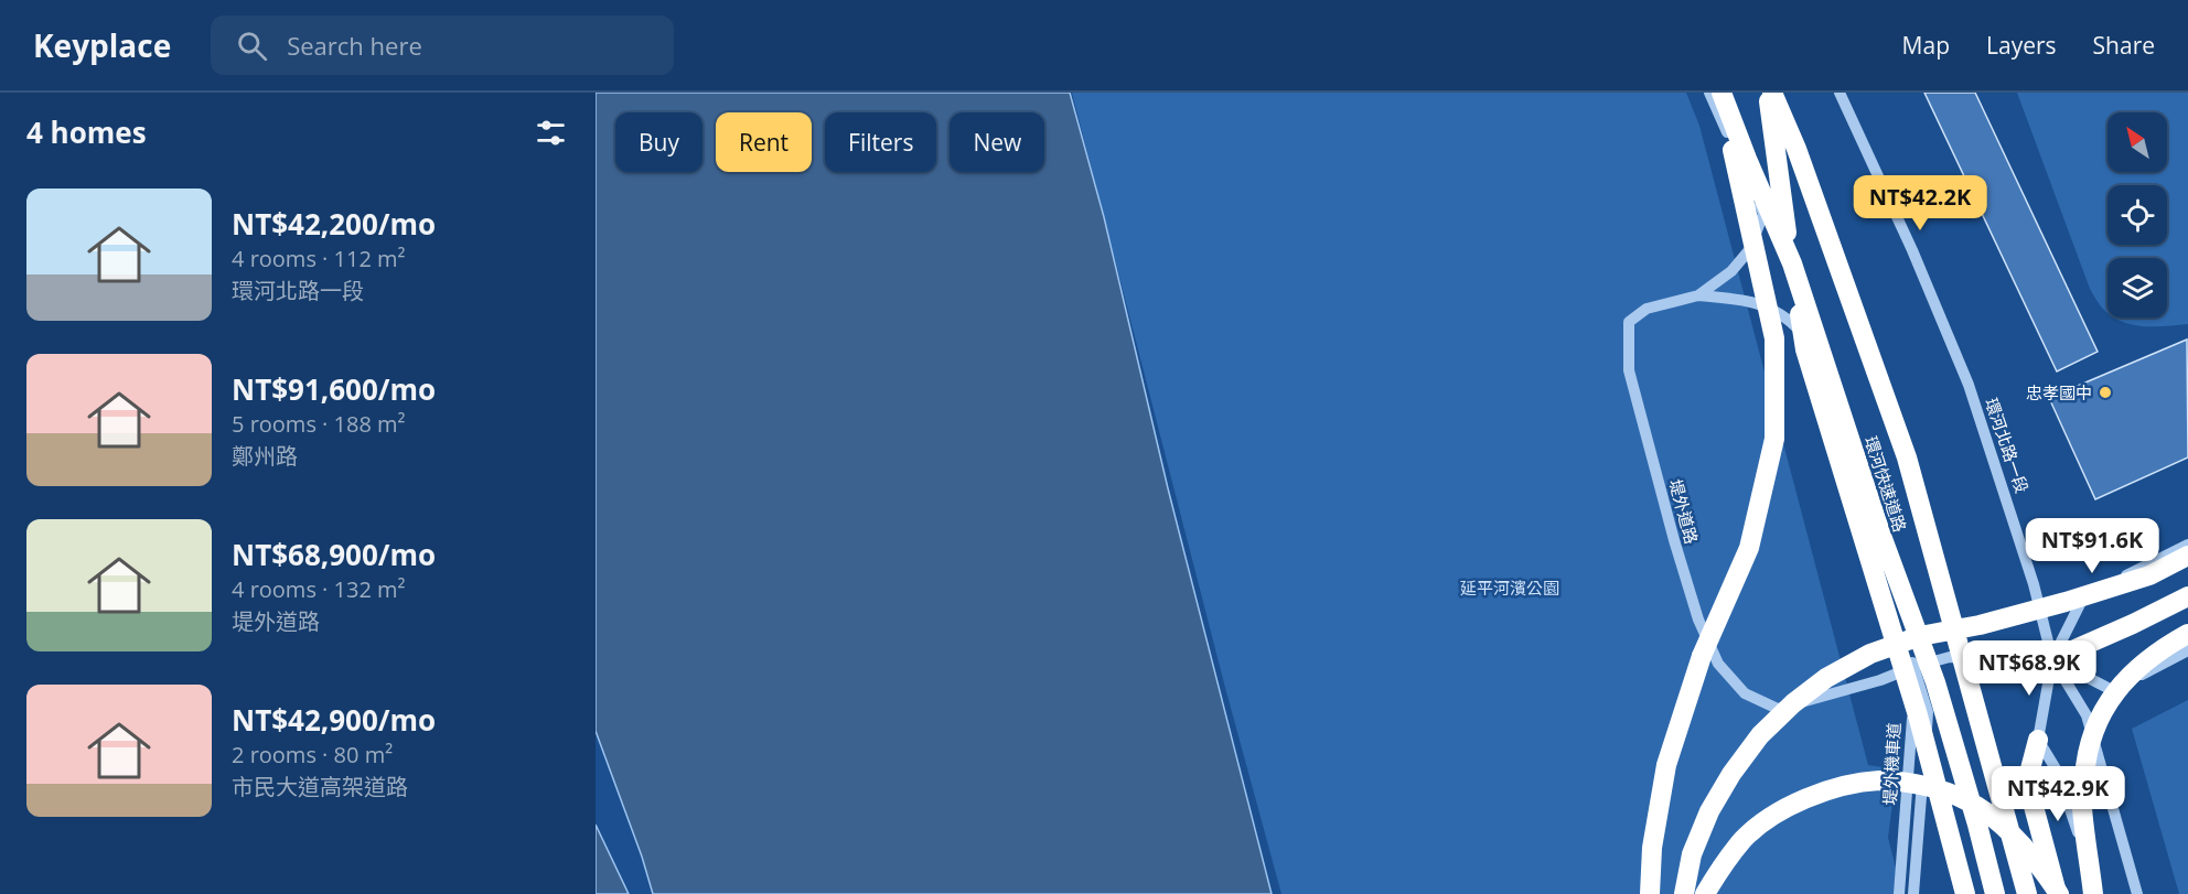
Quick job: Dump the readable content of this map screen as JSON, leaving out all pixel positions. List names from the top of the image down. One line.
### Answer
{"streets":{"highway":["環河快速道路"],"street":["環河北路一段","堤外道路","堤外機車道"]},"crossings":[["環河北路一段","堤外道路"],["堤外道路","堤外機車道"]],"parks":["延平河濱公園"],"places":["忠孝國中"],"north":"top left","page":{"header":"Keyplace","search":"Search here","nav":["Map","Layers","Share"],"heading":"4 homes","chip":["Buy","Rent","Filters","New"],"list":[{"name":"NT$42,200/mo","note":"4 rooms · 112 m² · 環河北路一段"},{"name":"NT$91,600/mo","note":"5 rooms · 188 m² · 鄭州路"},{"name":"NT$68,900/mo","note":"4 rooms · 132 m² · 堤外道路"},{"name":"NT$42,900/mo","note":"2 rooms · 80 m² · 市民大道高架道路"}],"price":["NT$42.2K","NT$91.6K","NT$68.9K","NT$42.9K"]}}
